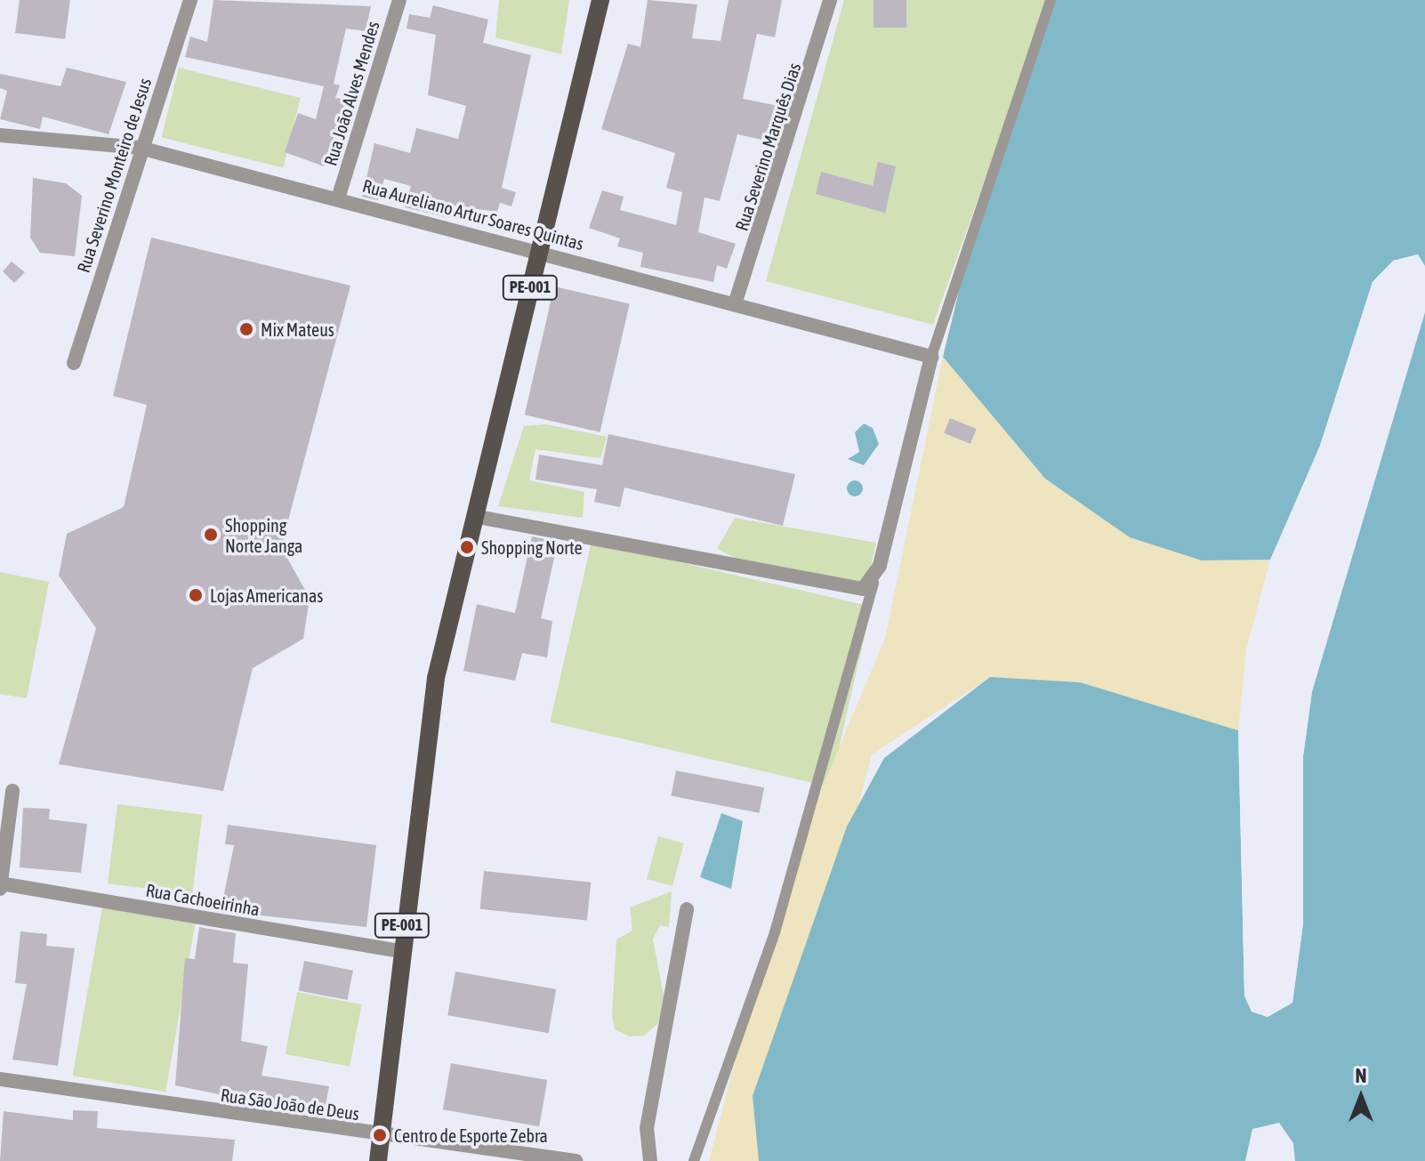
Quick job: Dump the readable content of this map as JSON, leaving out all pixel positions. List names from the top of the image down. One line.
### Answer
{"streets":{"main road":["PE-001"],"street":["Rua João Alves Mendes","Rua Severino Marquês Dias","Rua Severino Monteiro de Jesus","Rua Aureliano Artur Soares Quintas","Rua Cachoeirinha","Rua São João de Deus"]},"crossings":[["Rua João Alves Mendes","Rua Aureliano Artur Soares Quintas"],["Rua Severino Marquês Dias","Rua Aureliano Artur Soares Quintas"],["Rua Severino Monteiro de Jesus","Rua Aureliano Artur Soares Quintas"],["Rua Aureliano Artur Soares Quintas","PE-001"],["PE-001","Rua Cachoeirinha"],["PE-001","Rua São João de Deus"]],"places":["Mix Mateus","Shopping Norte Janga","Shopping Norte","Lojas Americanas","Centro de Esporte Zebra"],"north":"top"}
